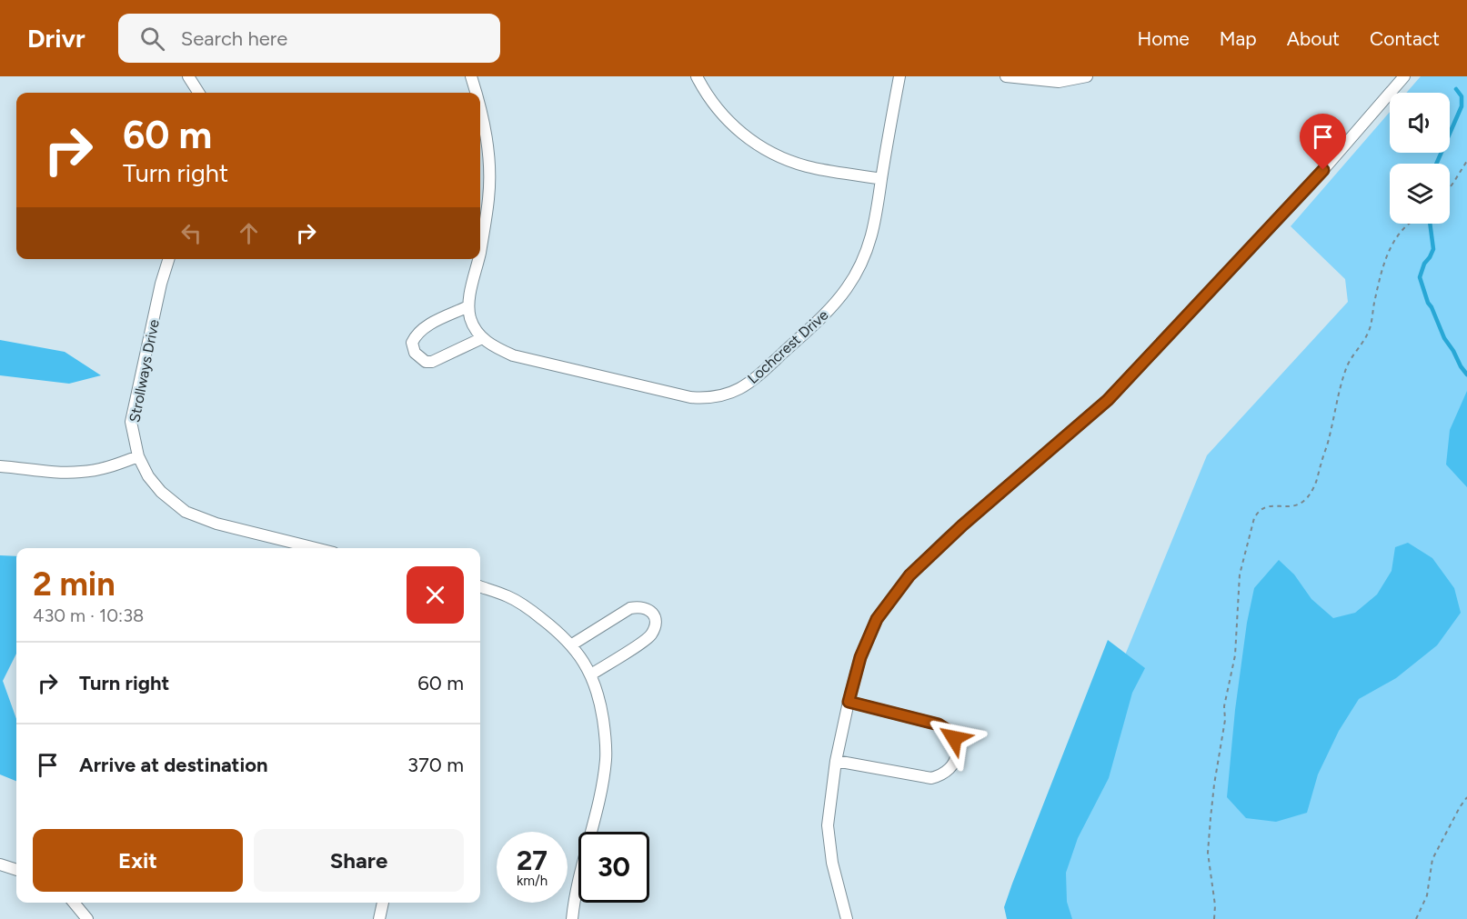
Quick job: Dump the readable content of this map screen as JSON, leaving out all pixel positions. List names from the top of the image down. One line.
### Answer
{"streets":{"street":["Lochcrest Drive","Strollways Drive"]},"page":{"header":"Drivr","search":"Search here","nav":["Home","Map","About","Contact"],"turn":["60 m","Turn right"],"heading":["2 min","430 m · 10:38"],"list":[{"name":"Turn right","value":"60 m"},{"name":"Arrive at destination","value":"370 m"}],"buttons":["Exit","Share"],"speed":"27 km/h","limit":"30"}}
